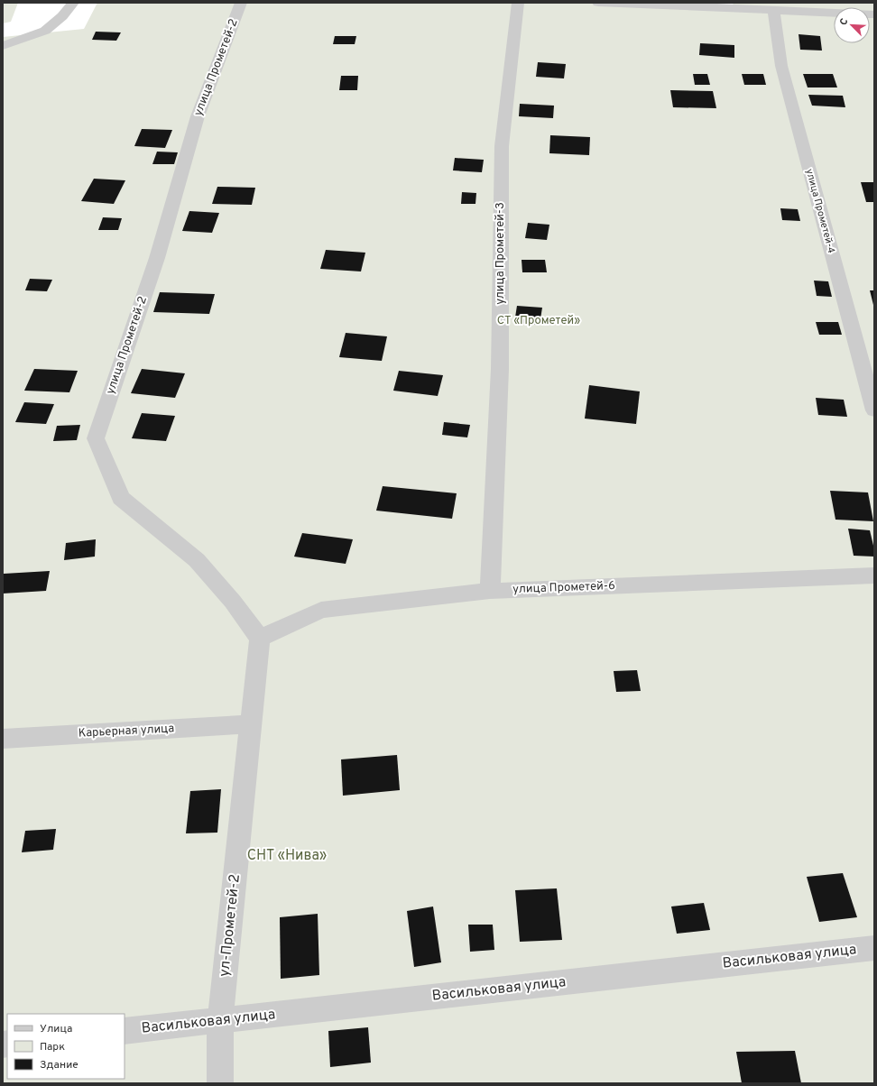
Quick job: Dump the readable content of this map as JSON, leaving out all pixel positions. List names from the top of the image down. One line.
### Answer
{"streets":{"street":["улица Прометей-2","улица Прометей-4","улица Прометей-3","улица Прометей-6","Карьерная улица","ул-Прометей-2","Васильковая улица"]},"crossings":[["улица Прометей-2","улица Прометей-6"],["улица Прометей-2","ул-Прометей-2"],["улица Прометей-3","улица Прометей-6"],["улица Прометей-6","ул-Прометей-2"],["Карьерная улица","ул-Прометей-2"],["ул-Прометей-2","Васильковая улица"]],"parks":["СТ «Прометей»","СНТ «Нива»"],"legend":["Улица","Парк","Здание"],"north":"top left"}
